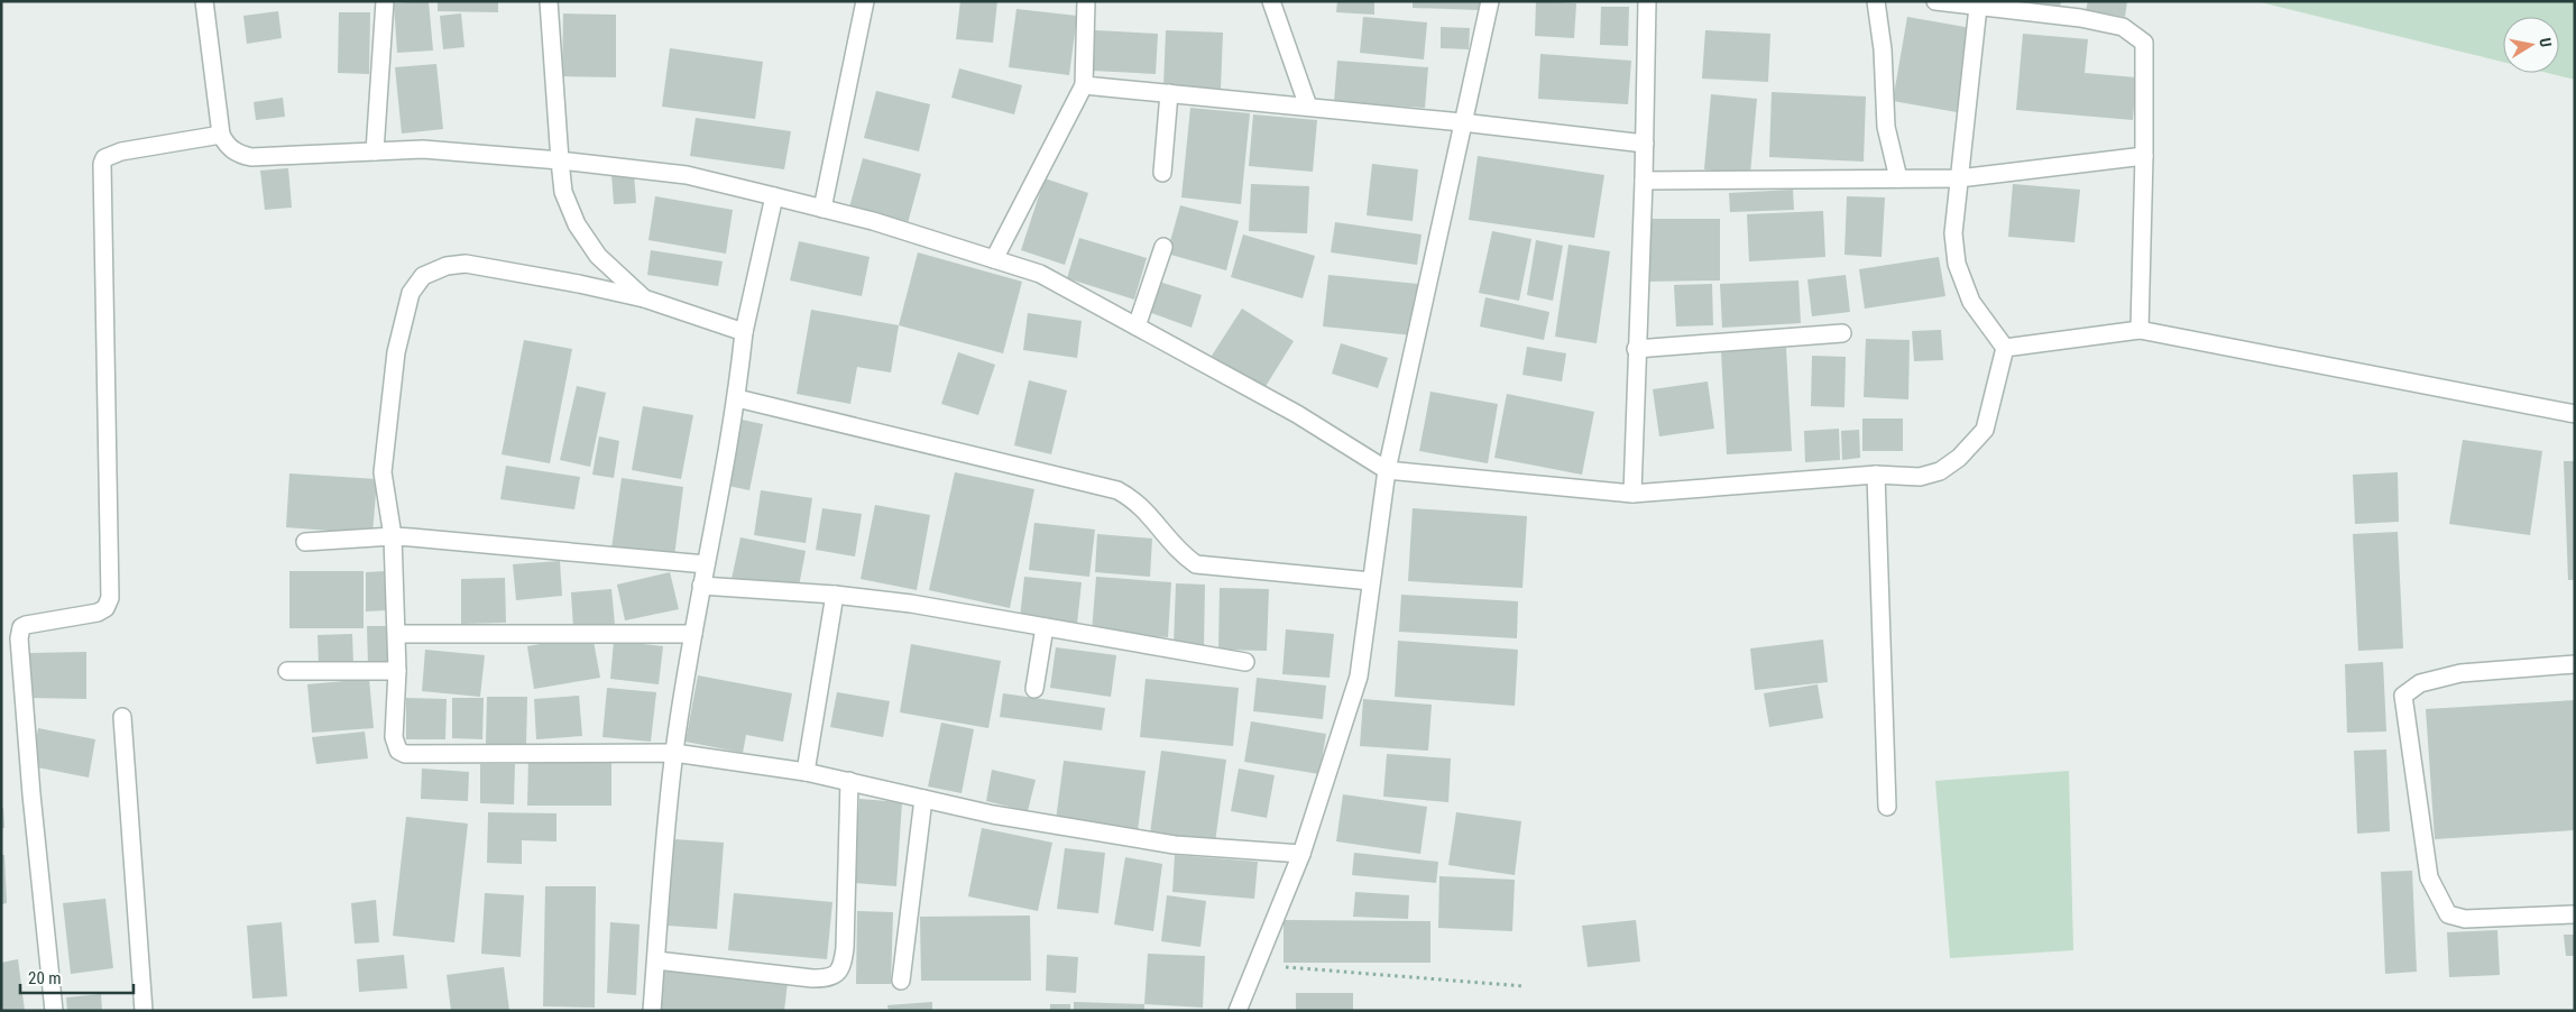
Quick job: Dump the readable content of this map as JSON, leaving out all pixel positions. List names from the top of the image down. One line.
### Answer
{"scale_bar":"20 m","north":"right"}
